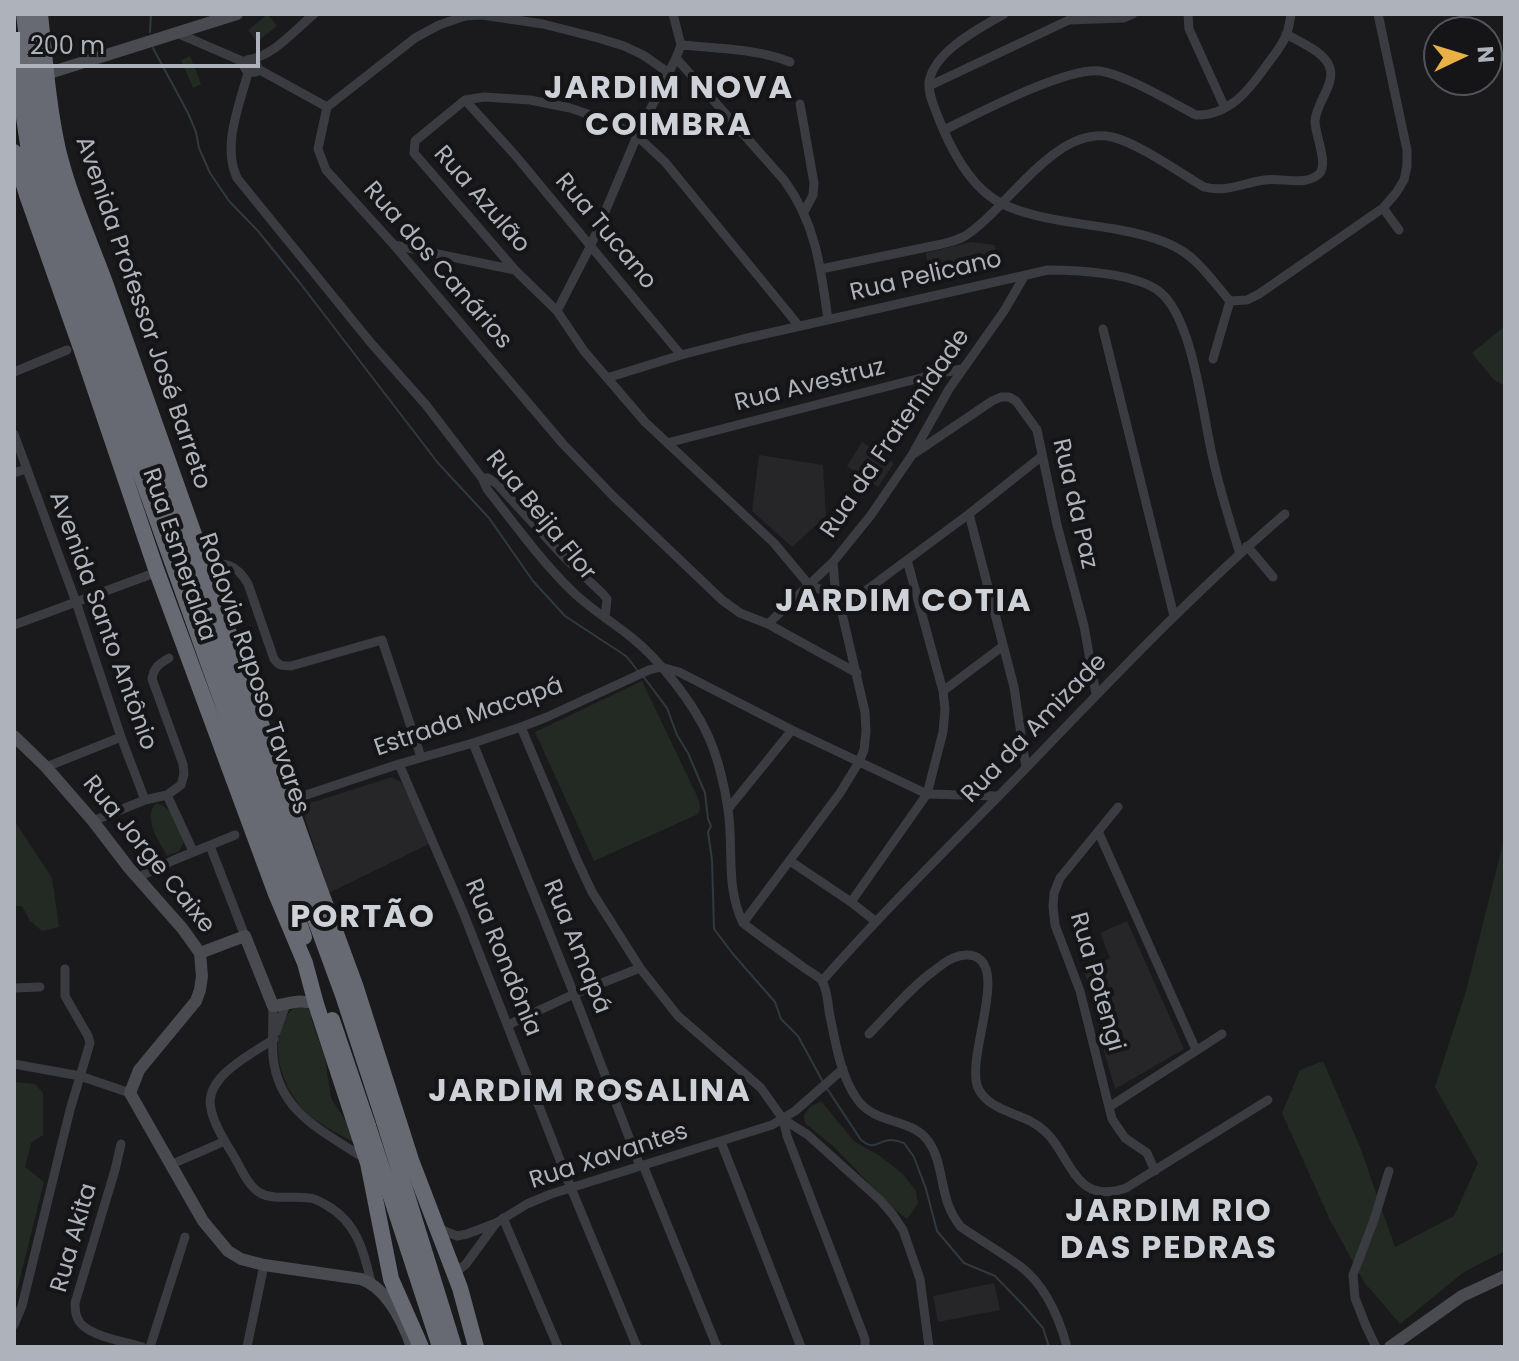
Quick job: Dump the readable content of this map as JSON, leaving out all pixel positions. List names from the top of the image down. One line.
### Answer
{"streets":{"highway":["Avenida Professor José Barreto","Rua Esmeralda","Rodovia Raposo Tavares"],"main road":["Rua Jorge Caixe"],"street":["Rua Azulão","Rua Tucano","Rua dos Canários","Rua Pelicano","Rua Avestruz","Rua da Fraternidade","Rua da Paz","Rua Beija Flor","Avenida Santo Antônio","Estrada Macapá","Rua da Amizade","Rua Amapá","Rua Rondônia","Rua Potengi","Rua Xavantes","Rua Akita"]},"crossings":[["Rua Azulão","Rua Tucano"],["Rua Azulão","Rua Pelicano"],["Rua Azulão","Rua Avestruz"],["Rua Azulão","Rua da Fraternidade"],["Rua Tucano","Rua Pelicano"],["Rua dos Canários","Rua da Fraternidade"],["Rua Pelicano","Rua da Fraternidade"],["Rua Pelicano","Rua da Amizade"],["Avenida Professor José Barreto","Estrada Macapá"],["Avenida Professor José Barreto","Rua Xavantes"],["Rua Avestruz","Rua da Fraternidade"],["Rua da Fraternidade","Rua da Paz"],["Rua da Fraternidade","Rua Beija Flor"],["Rua da Paz","Rua da Amizade"],["Rua Beija Flor","Estrada Macapá"],["Rua Beija Flor","Rua da Amizade"],["Estrada Macapá","Rua Amapá"],["Estrada Macapá","Rua Rondônia"],["Rua Amapá","Rua Xavantes"],["Rua Rondônia","Rua Xavantes"]],"districts":["JARDIM NOVA COIMBRA","JARDIM COTIA","PORTÃO","JARDIM ROSALINA","JARDIM RIO DAS PEDRAS"],"scale_bar":"200 m","north":"right"}
